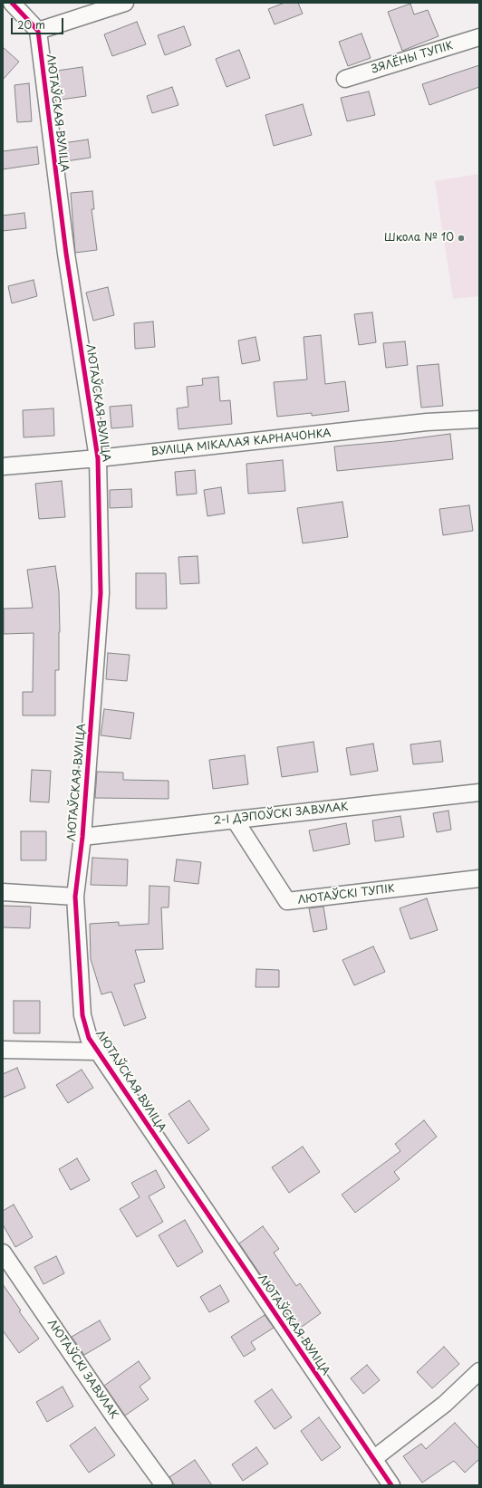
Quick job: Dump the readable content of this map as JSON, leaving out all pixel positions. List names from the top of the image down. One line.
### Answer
{"streets":{"street":["ЗЯЛЁНЫ ТУПІК","ЛЮТАЎСКАЯ ВУЛІЦА","ВУЛІЦА МІКАЛАЯ КАРНАЧОНКА","2-І ДЭПОЎСКІ ЗАВУЛАК","ЛЮТАЎСКІ ТУПІК","ЛЮТАЎСКІ ЗАВУЛАК"]},"crossings":[["ЛЮТАЎСКАЯ ВУЛІЦА","ВУЛІЦА МІКАЛАЯ КАРНАЧОНКА"],["ЛЮТАЎСКАЯ ВУЛІЦА","2-І ДЭПОЎСКІ ЗАВУЛАК"],["2-І ДЭПОЎСКІ ЗАВУЛАК","ЛЮТАЎСКІ ТУПІК"]],"places":["Школа № 10"],"scale_bar":"20 m"}
